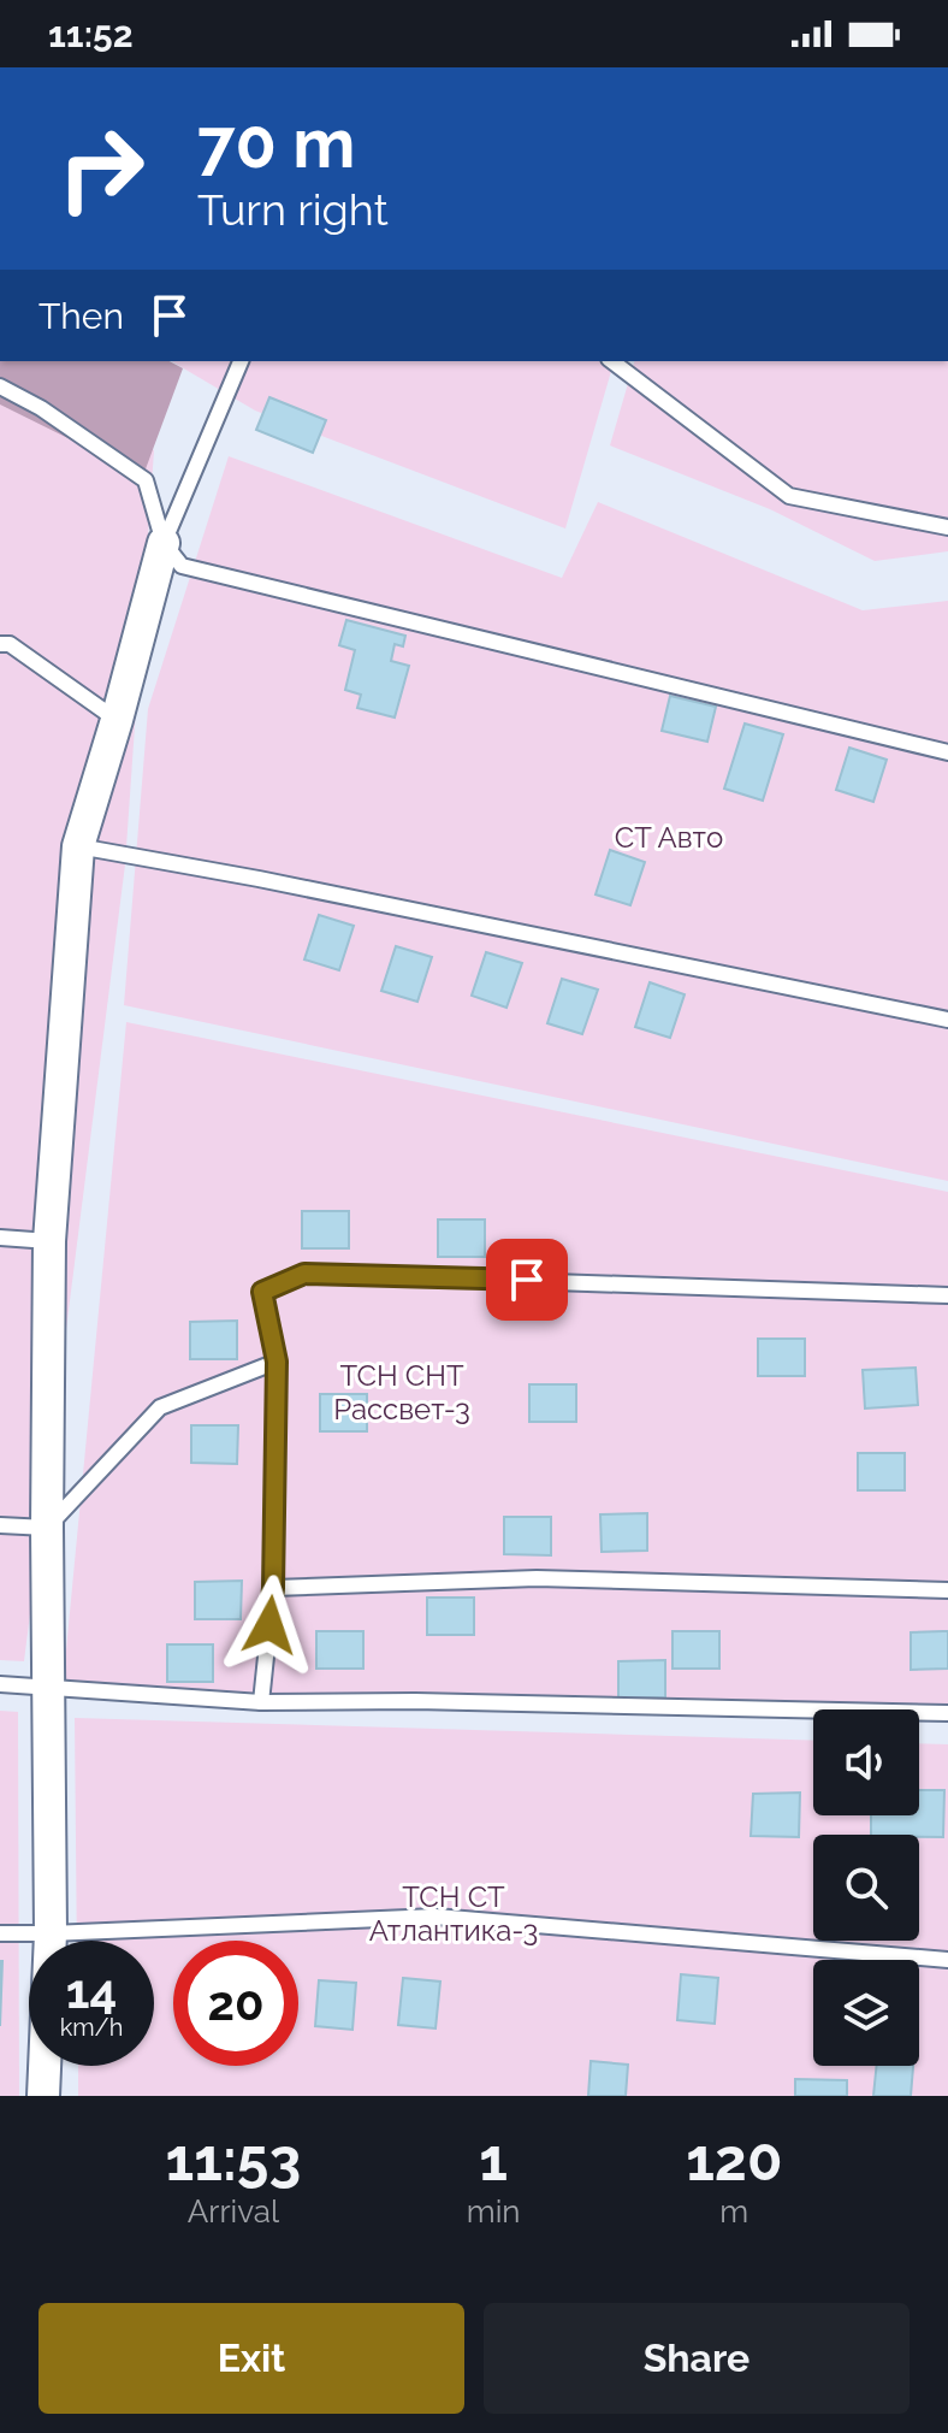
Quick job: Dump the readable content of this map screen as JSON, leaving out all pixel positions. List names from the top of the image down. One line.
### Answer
{"parks":["СТ Авто","ТСН СНТ Рассвет-3","ТСН СТ Атлантика-3"],"page":{"status":"11:52","turn":["70 m","Turn right"],"then":"Then","speed":"14 km/h","limit":"20","eta":["11:53","Arrival","1","min","120","m"],"buttons":["Exit","Share"]}}
